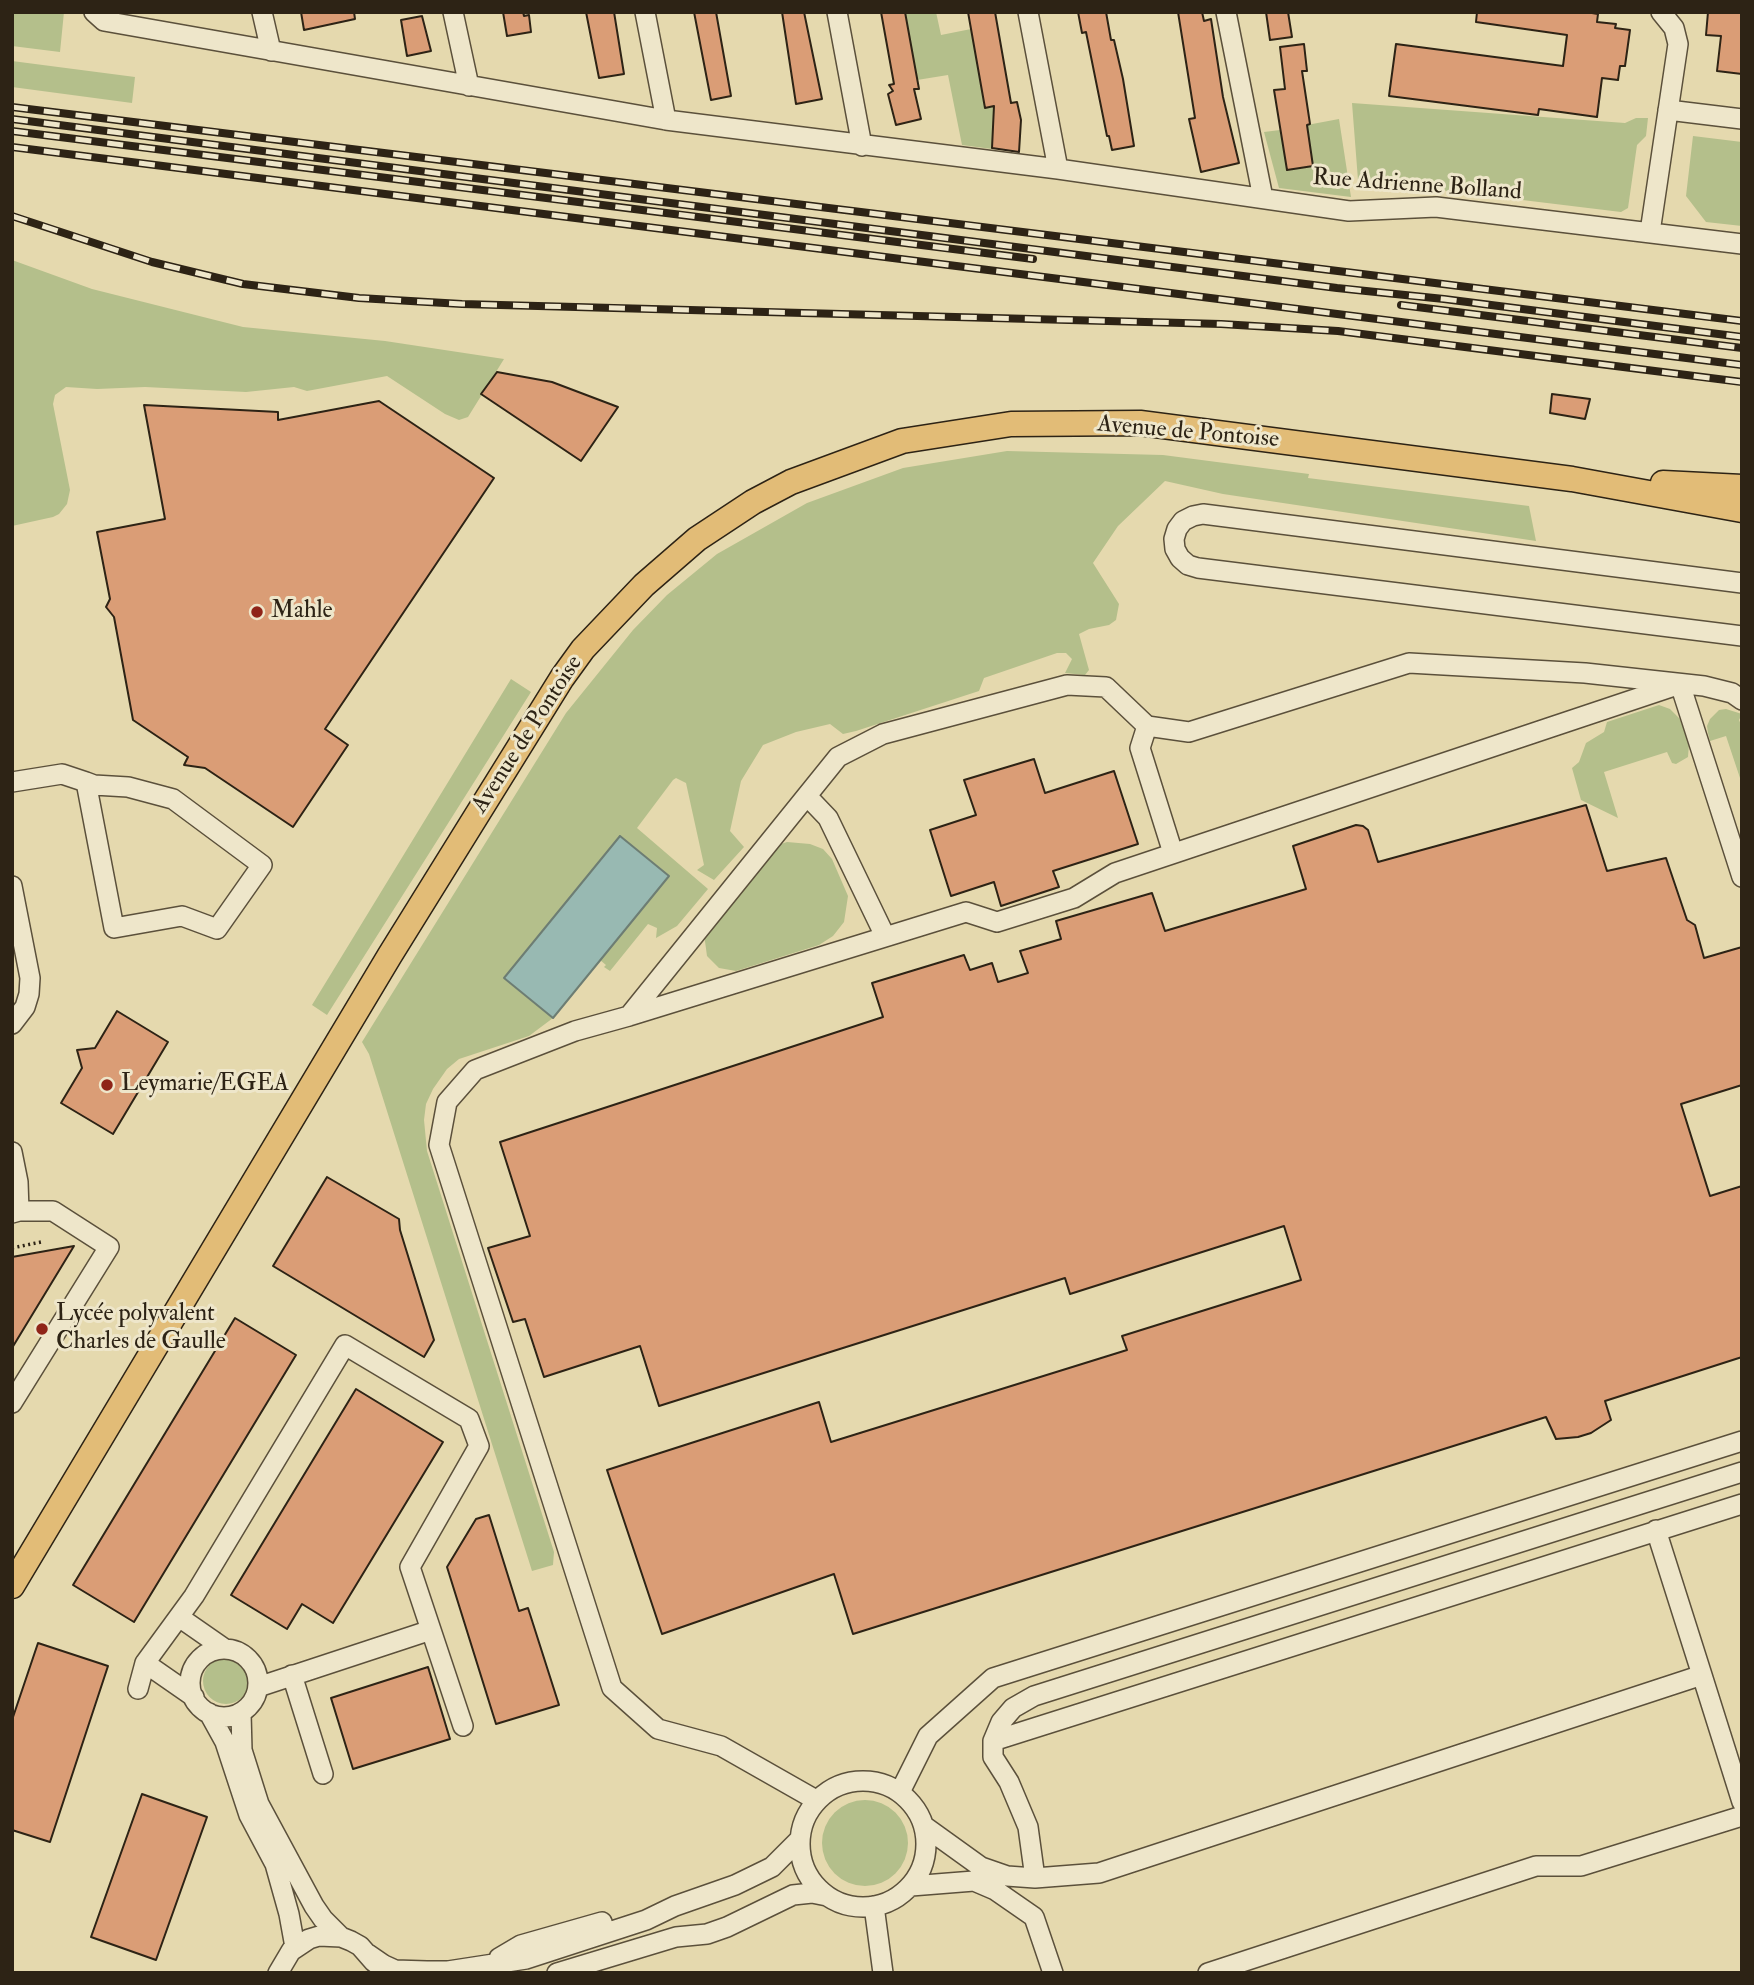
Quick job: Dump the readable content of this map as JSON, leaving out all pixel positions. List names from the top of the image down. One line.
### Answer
{"streets":{"main road":["Avenue de Pontoise"],"street":["Rue Adrienne Bolland"]},"places":["Mahle","Leymarie/EGEA","Lycée polyvalent Charles de Gaulle"]}
